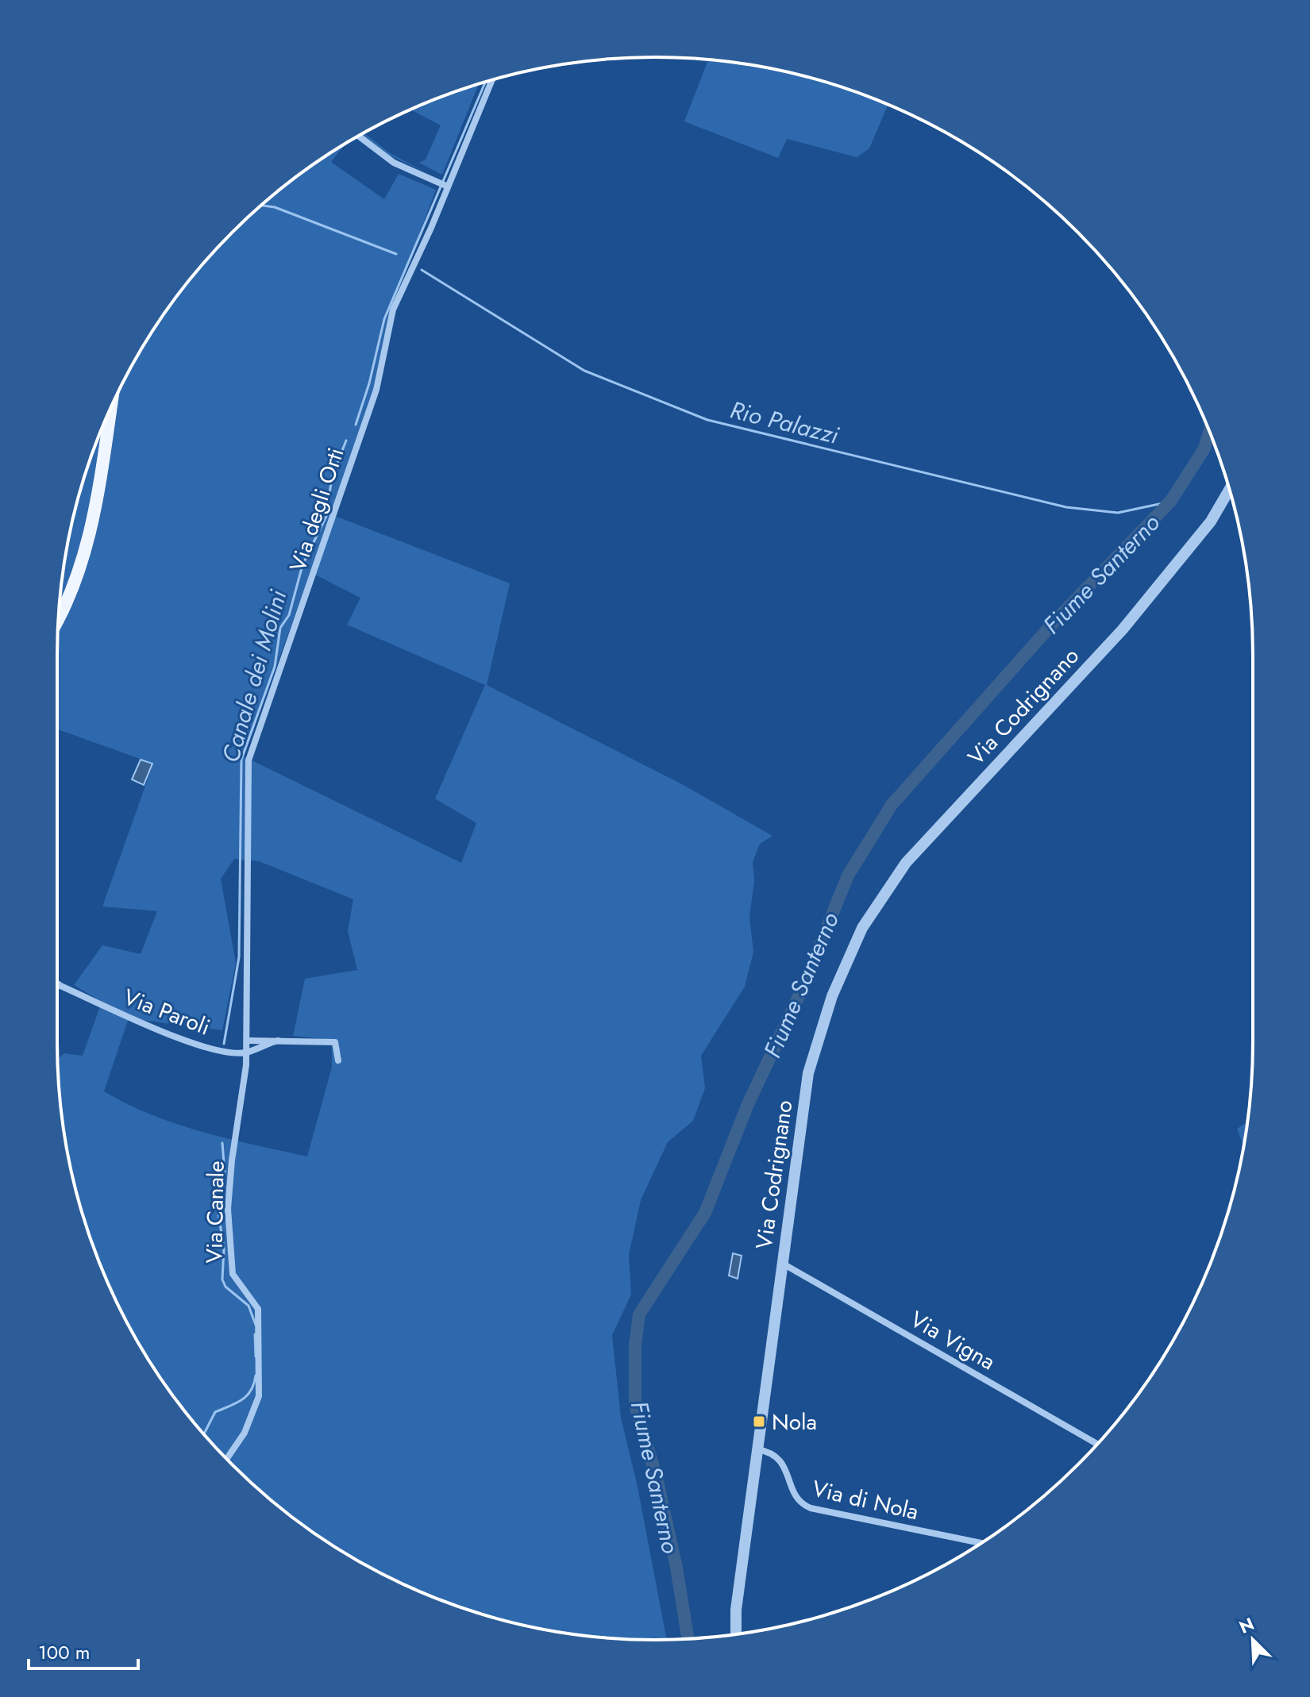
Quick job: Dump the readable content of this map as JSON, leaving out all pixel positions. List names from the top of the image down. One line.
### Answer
{"streets":{"street":["Via degli Orti","Via Codrignano","Via Paroli","Via Canale","Via Vigna","Via di Nola"]},"crossings":[["Via degli Orti","Via Paroli"],["Via degli Orti","Via Canale"],["Via Codrignano","Via Vigna"],["Via Codrignano","Via di Nola"],["Via Paroli","Via Canale"]],"water":["Rio Palazzi","Fiume Santerno","Canale dei Molini"],"places":{"transit":["Nola"]},"scale_bar":"100 m","north":"top left"}
